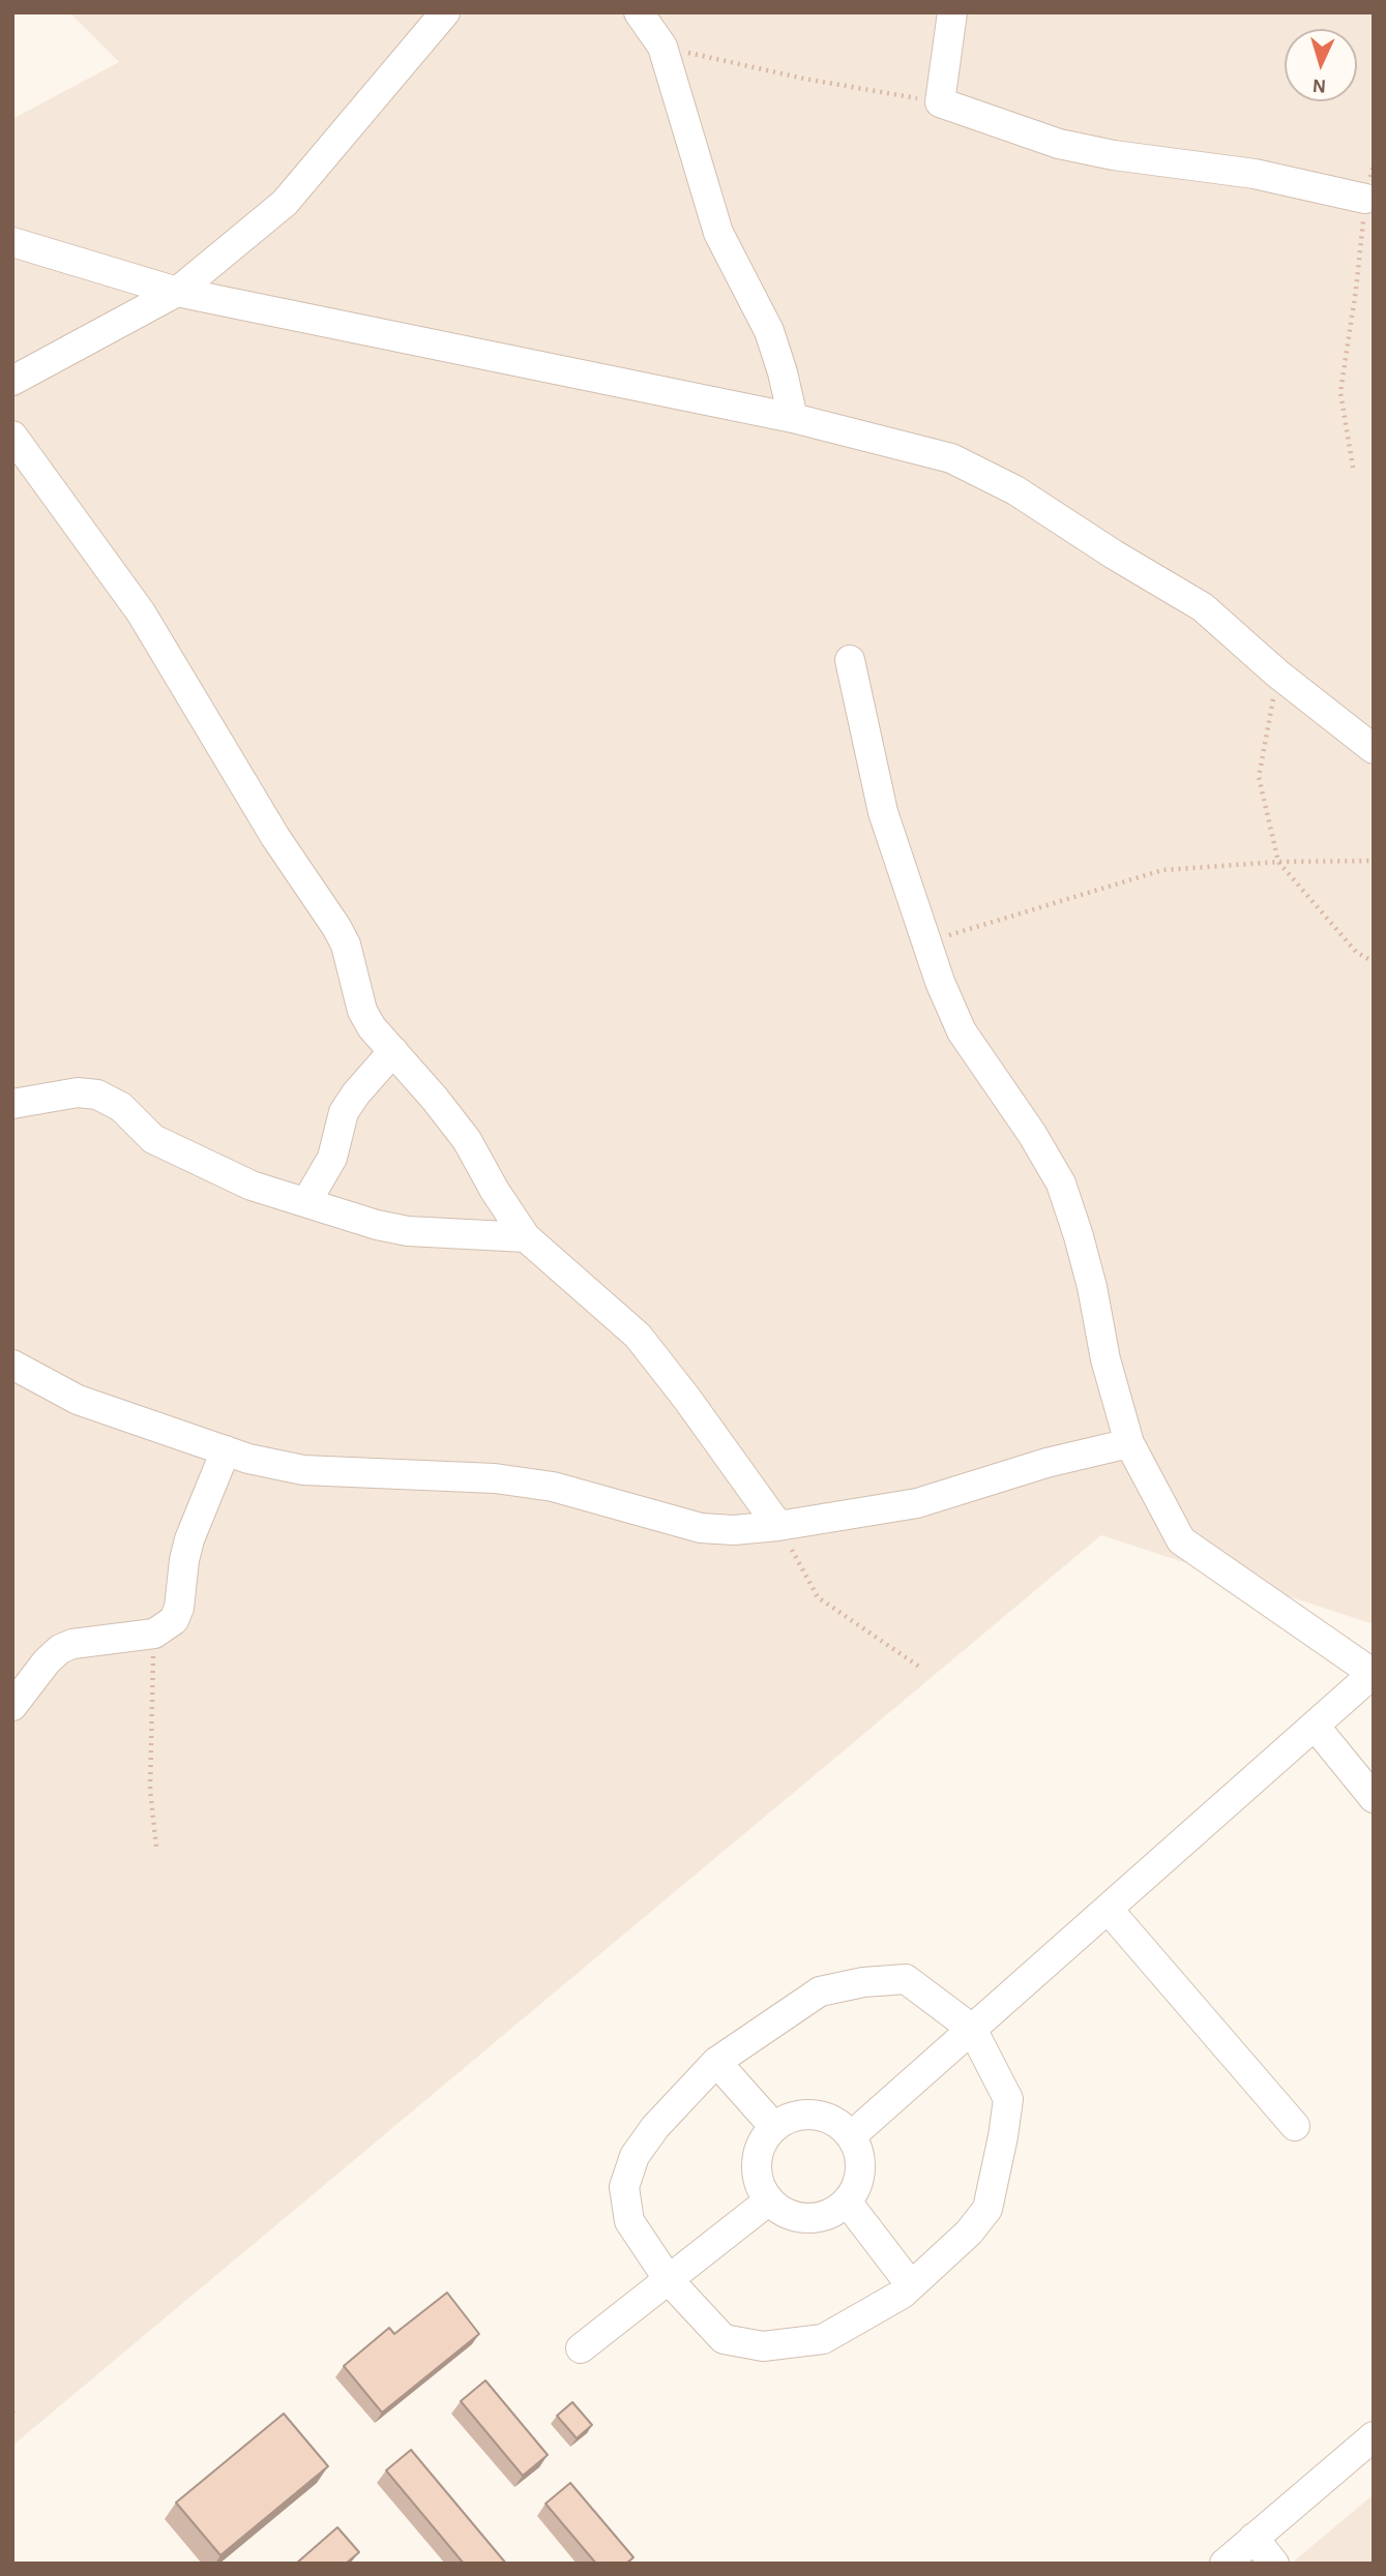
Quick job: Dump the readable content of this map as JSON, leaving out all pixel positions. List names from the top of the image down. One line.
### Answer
{"north":"bottom"}
